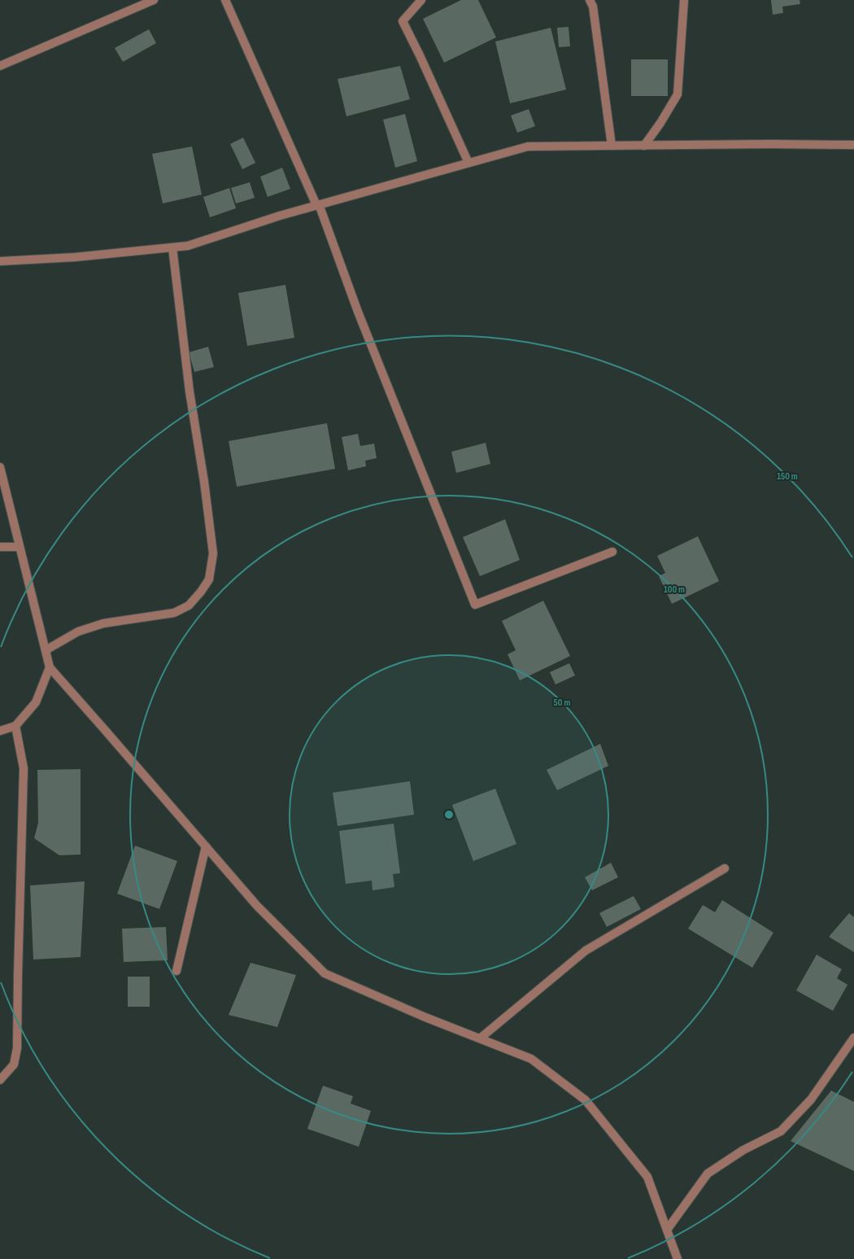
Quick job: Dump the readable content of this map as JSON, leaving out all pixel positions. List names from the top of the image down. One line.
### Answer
{"rings":["150 m","100 m","50 m"]}
